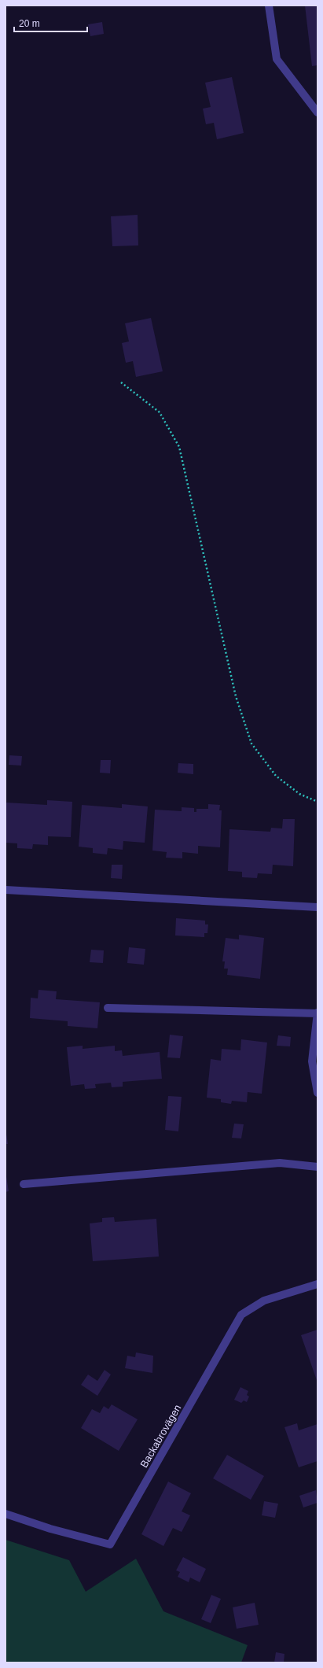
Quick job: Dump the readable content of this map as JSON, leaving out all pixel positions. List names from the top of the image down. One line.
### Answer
{"streets":{"street":["Backabrovägen"]},"scale_bar":"20 m"}
